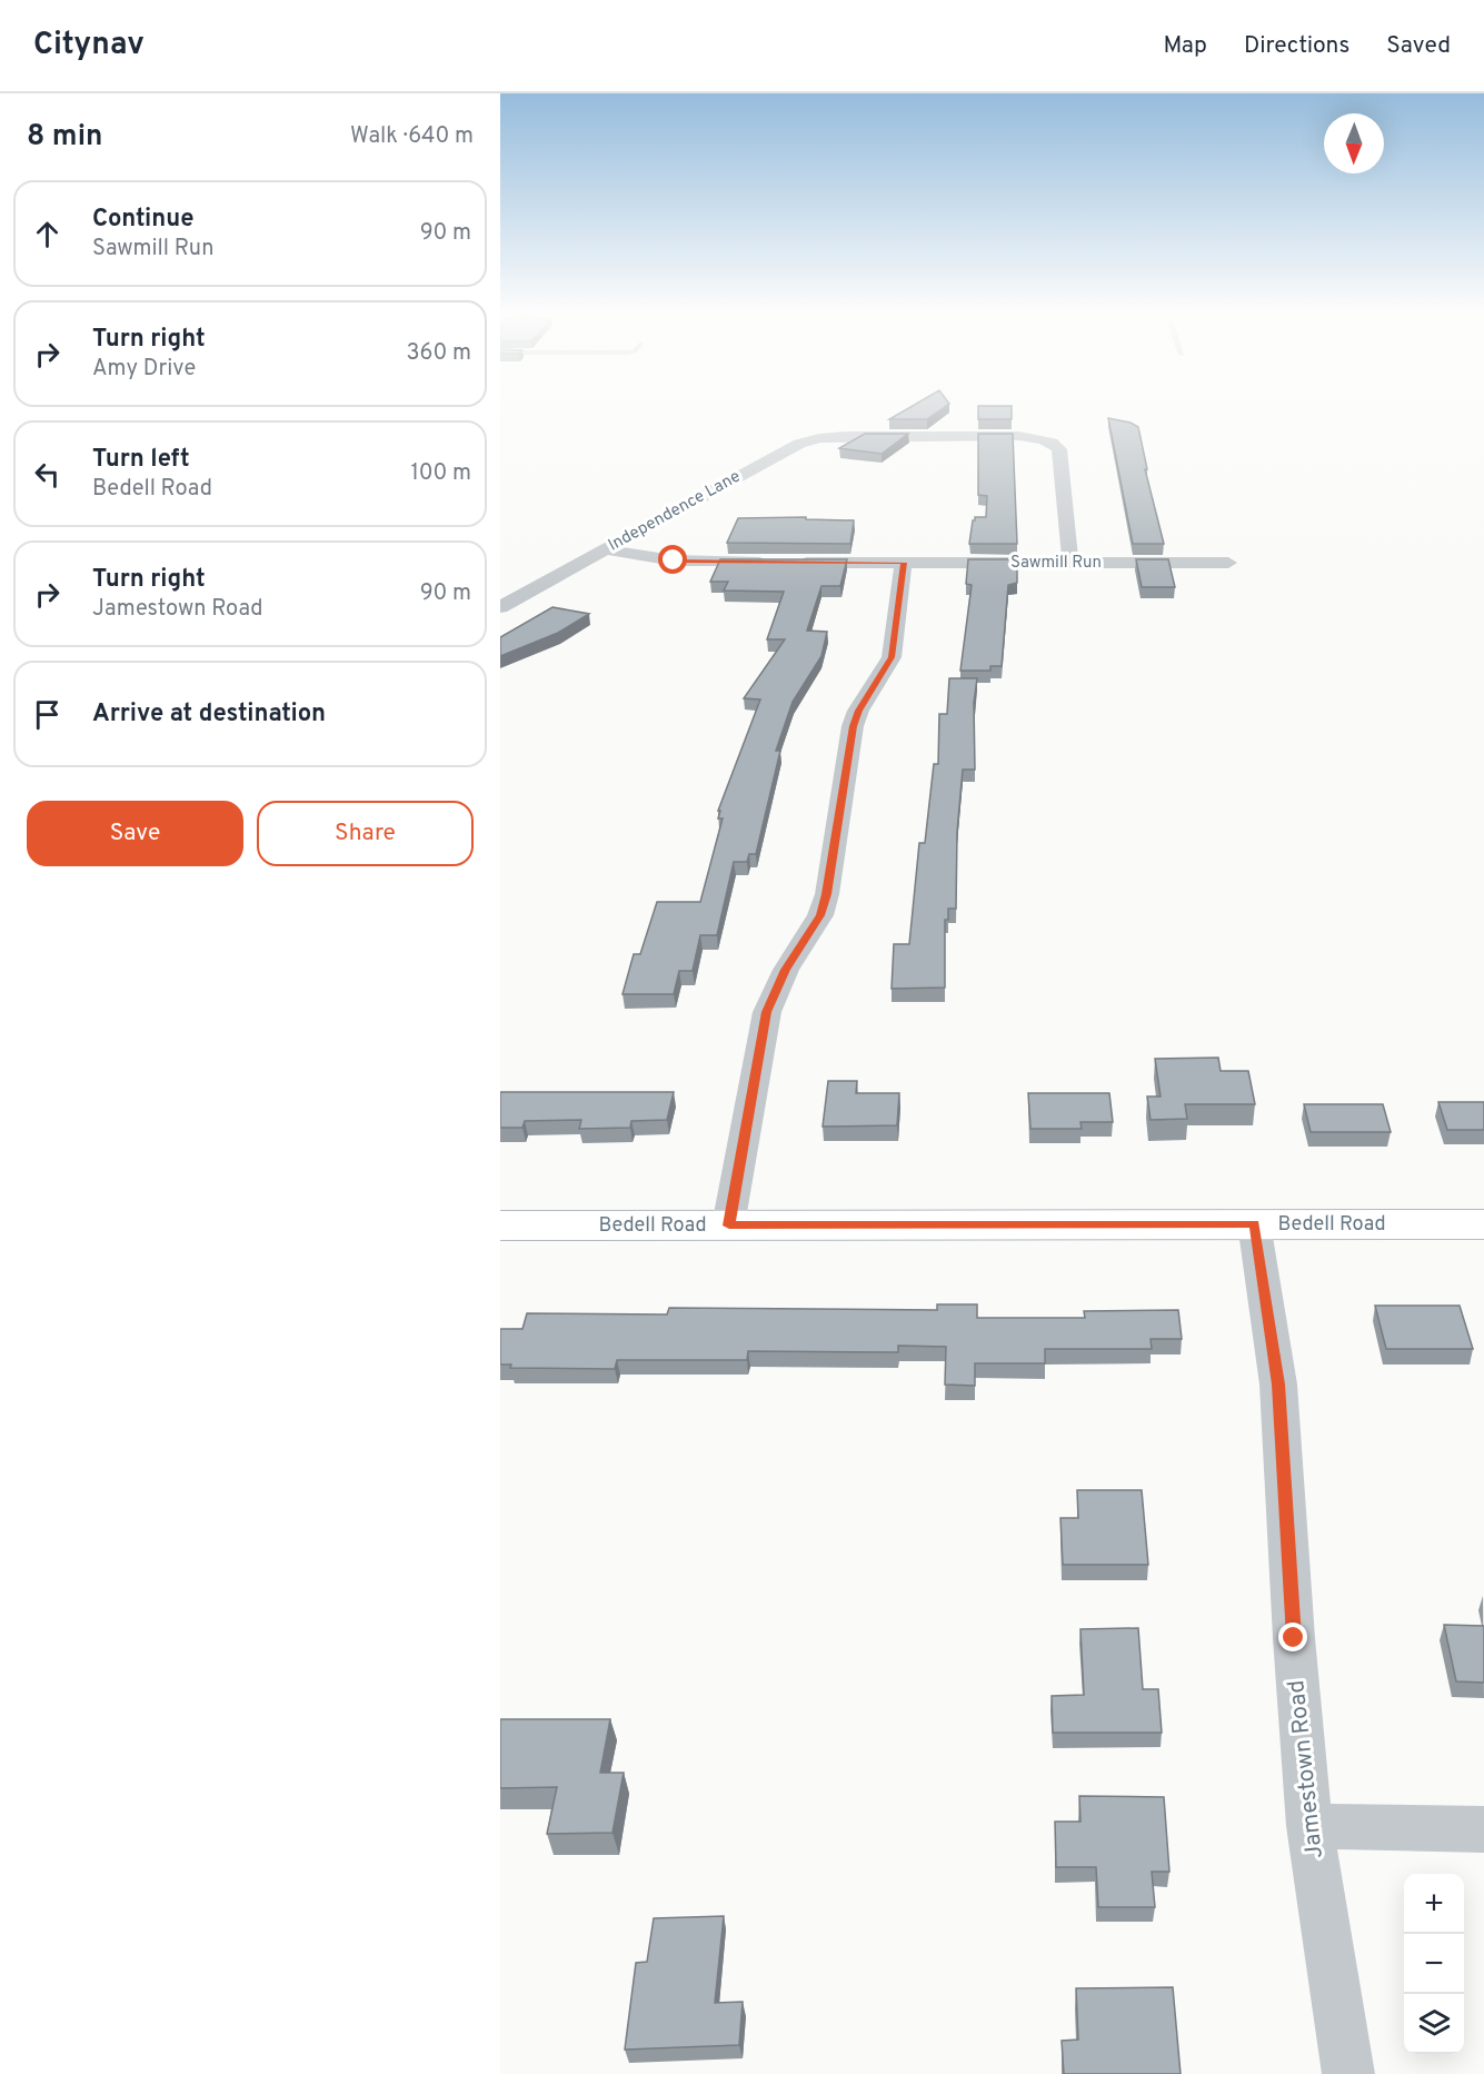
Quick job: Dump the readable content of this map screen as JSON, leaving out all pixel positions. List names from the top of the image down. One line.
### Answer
{"streets":{"street":["Independence Lane","Sawmill Run","Bedell Road","Jamestown Road"]},"crossings":[["Independence Lane","Sawmill Run"],["Bedell Road","Jamestown Road"]],"north":"bottom","page":{"header":"Citynav","nav":["Map","Directions","Saved"],"heading":["8 min","Walk · 640 m"],"list":[["Continue","Sawmill Run","90 m"],["Turn right","Amy Drive","360 m"],["Turn left","Bedell Road","100 m"],["Turn right","Jamestown Road","90 m"],"Arrive at destination"],"buttons":["Save","Share"],"map_buttons":["+","−"]}}
